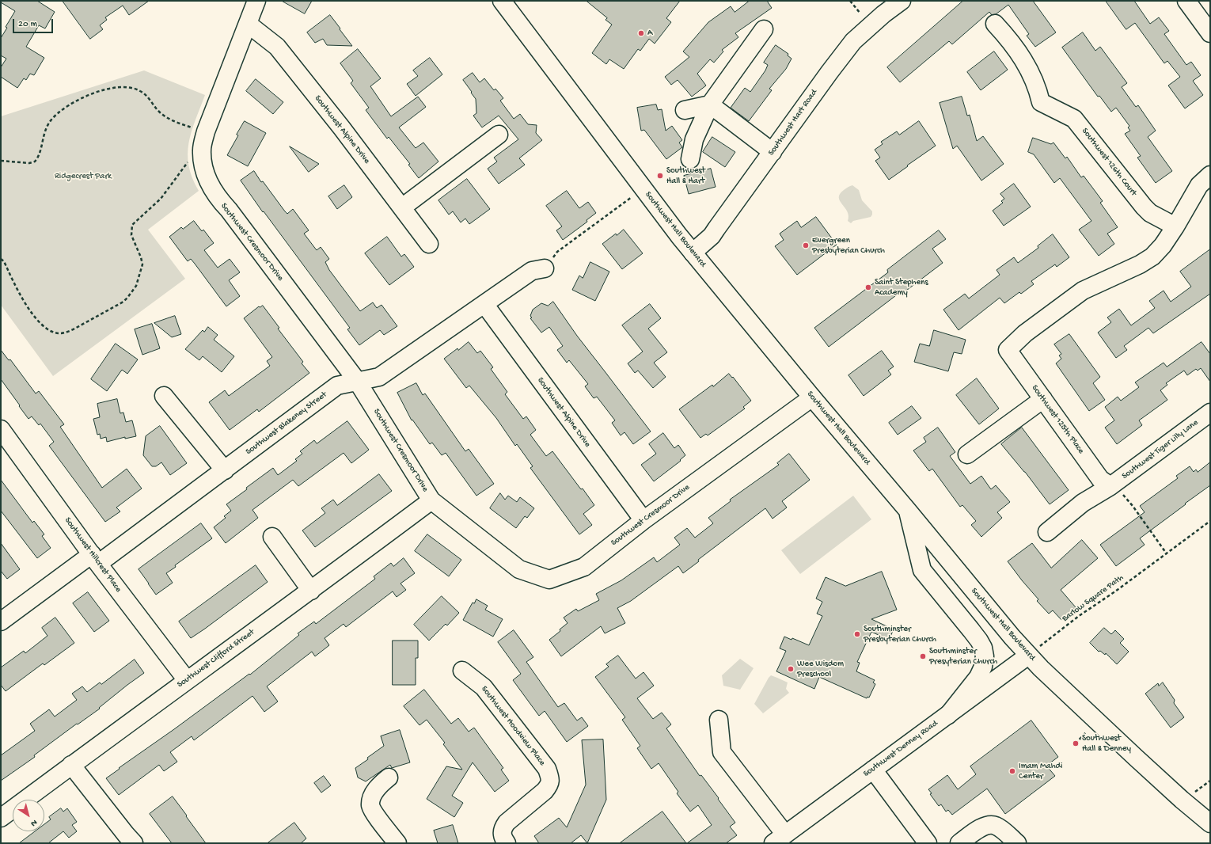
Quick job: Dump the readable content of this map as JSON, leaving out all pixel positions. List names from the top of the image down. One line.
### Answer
{"streets":{"street":["Southwest Hart Road","Southwest Alpine Drive","Southwest 126th Court","Southwest Hall Boulevard","Southwest Cresmoor Drive","Southwest 125th Place","Southwest Blakeney Street","Southwest Tiger Lilly Lane","Southwest Hillcrest Place","Southwest Clifford Street","Southwest Hoodview Place","Southwest Denney Road"],"path":["Barlow Square Path"]},"crossings":[["Southwest Hart Road","Southwest Hall Boulevard"],["Southwest Alpine Drive","Southwest Cresmoor Drive"],["Southwest Alpine Drive","Southwest Blakeney Street"],["Southwest 126th Court","Southwest 125th Place"],["Southwest Hall Boulevard","Southwest Cresmoor Drive"],["Southwest Hall Boulevard","Barlow Square Path"],["Southwest Hall Boulevard","Southwest Denney Road"],["Southwest Cresmoor Drive","Southwest Blakeney Street"],["Southwest Cresmoor Drive","Southwest Clifford Street"],["Southwest 125th Place","Southwest Tiger Lilly Lane"],["Southwest Blakeney Street","Southwest Hillcrest Place"],["Southwest Hillcrest Place","Southwest Clifford Street"],["Barlow Square Path","Southwest Denney Road"]],"parks":["Ridgecrest Park"],"places":["A","Southwest Hall & Hart","Evergreen Presbyterian Church","Saint Stephens Academy","Southminster Presbyterian Church","Southminster Presyterian Church","Wee Wisdom Preschool","Southwest Hall & Denney","Imam Mahdi Center"],"scale_bar":"20 m","north":"bottom right"}
